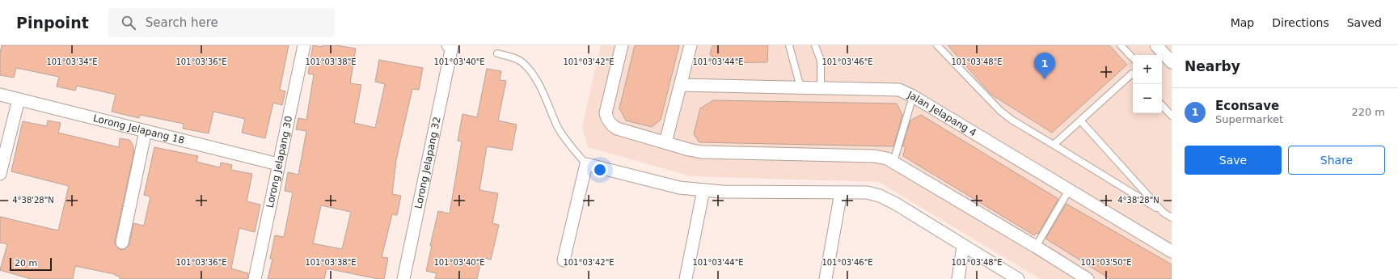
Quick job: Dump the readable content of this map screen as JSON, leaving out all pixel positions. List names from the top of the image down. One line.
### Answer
{"streets":{"street":["Jalan Jelapang 4","Lorong Jelapang 18","Lorong Jelapang 30","Lorong Jelapang 32"]},"crossings":[["Lorong Jelapang 18","Lorong Jelapang 30"]],"scale_bar":"20 m","page":{"header":"Pinpoint","search":"Search here","nav":["Map","Directions","Saved"],"heading":"Nearby","pins":"1","map_buttons":["+","−"],"list":[{"mark":"1","name":"Econsave","note":"Supermarket","value":"220 m"}],"buttons":["Save","Share"],"scale":"20 m"},"coordinates":["101°03'34\"E","101°03'36\"E","101°03'38\"E","101°03'40\"E","101°03'42\"E","101°03'44\"E","101°03'46\"E","101°03'48\"E","4°38'28\"N","101°03'50\"E"]}
